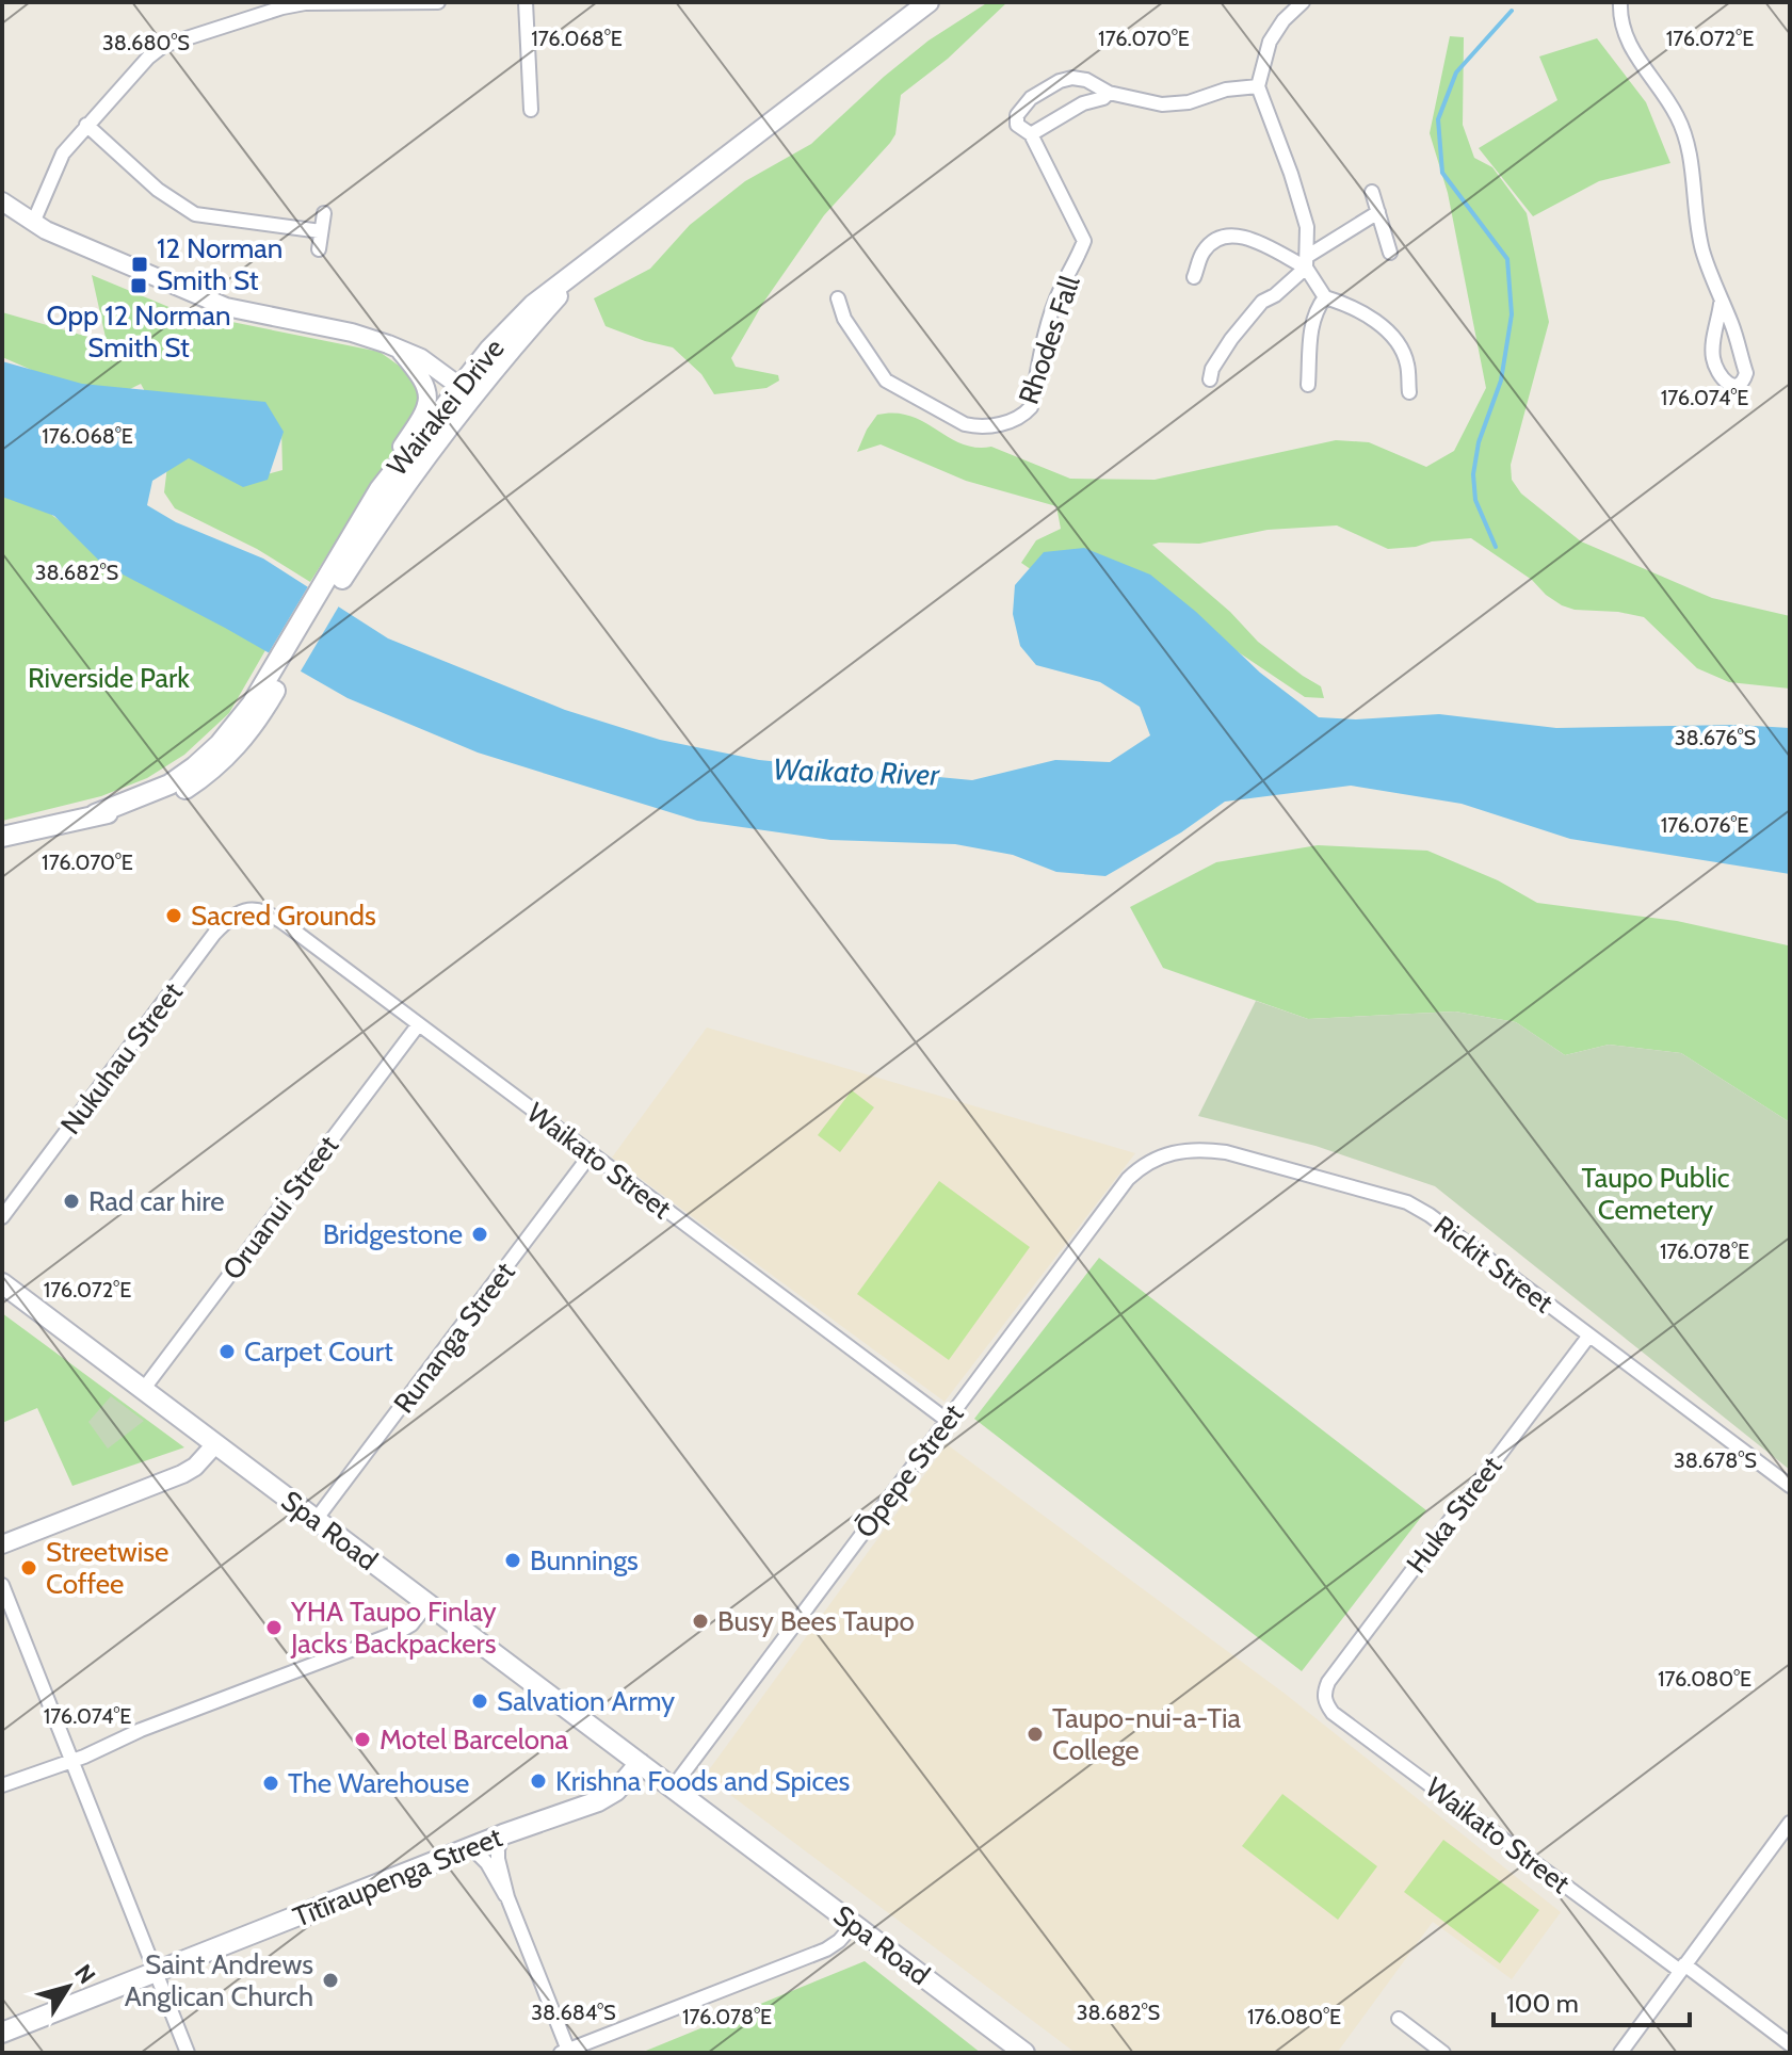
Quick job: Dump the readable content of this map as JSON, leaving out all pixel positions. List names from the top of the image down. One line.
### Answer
{"streets":{"main road":["Wairakei Drive","Spa Road","Tītīraupenga Street"],"street":["Rhodes Fall","Nukuhau Street","Waikato Street","Oruanui Street","Rickit Street","Runanga Street","Ōpepe Street","Huka Street"]},"crossings":[["Nukuhau Street","Waikato Street"],["Waikato Street","Oruanui Street"],["Waikato Street","Runanga Street"],["Waikato Street","Ōpepe Street"],["Waikato Street","Huka Street"],["Oruanui Street","Spa Road"],["Rickit Street","Ōpepe Street"],["Rickit Street","Huka Street"],["Runanga Street","Spa Road"],["Ōpepe Street","Spa Road"],["Spa Road","Tītīraupenga Street"]],"water":["Waikato River"],"parks":["Riverside Park","Taupo Public Cemetery"],"places":{"transit":["12 Norman Smith St","Opp 12 Norman Smith St"],"other":["Sacred Grounds","Rad car hire","Bridgestone","Carpet Court","Bunnings","Streetwise Coffee","Busy Bees Taupo","YHA Taupo Finlay Jacks Backpackers","Salvation Army","Taupo-nui-a-Tia College","Motel Barcelona","Krishna Foods and Spices","The Warehouse","Saint Andrews Anglican Church"]},"scale_bar":"100 m","north":"top right","coordinates":["176.068°E","176.070°E","176.072°E","38.680°S","176.074°E","38.682°S","38.676°S","176.076°E","176.078°E","38.678°S","176.080°E","38.684°S"]}
